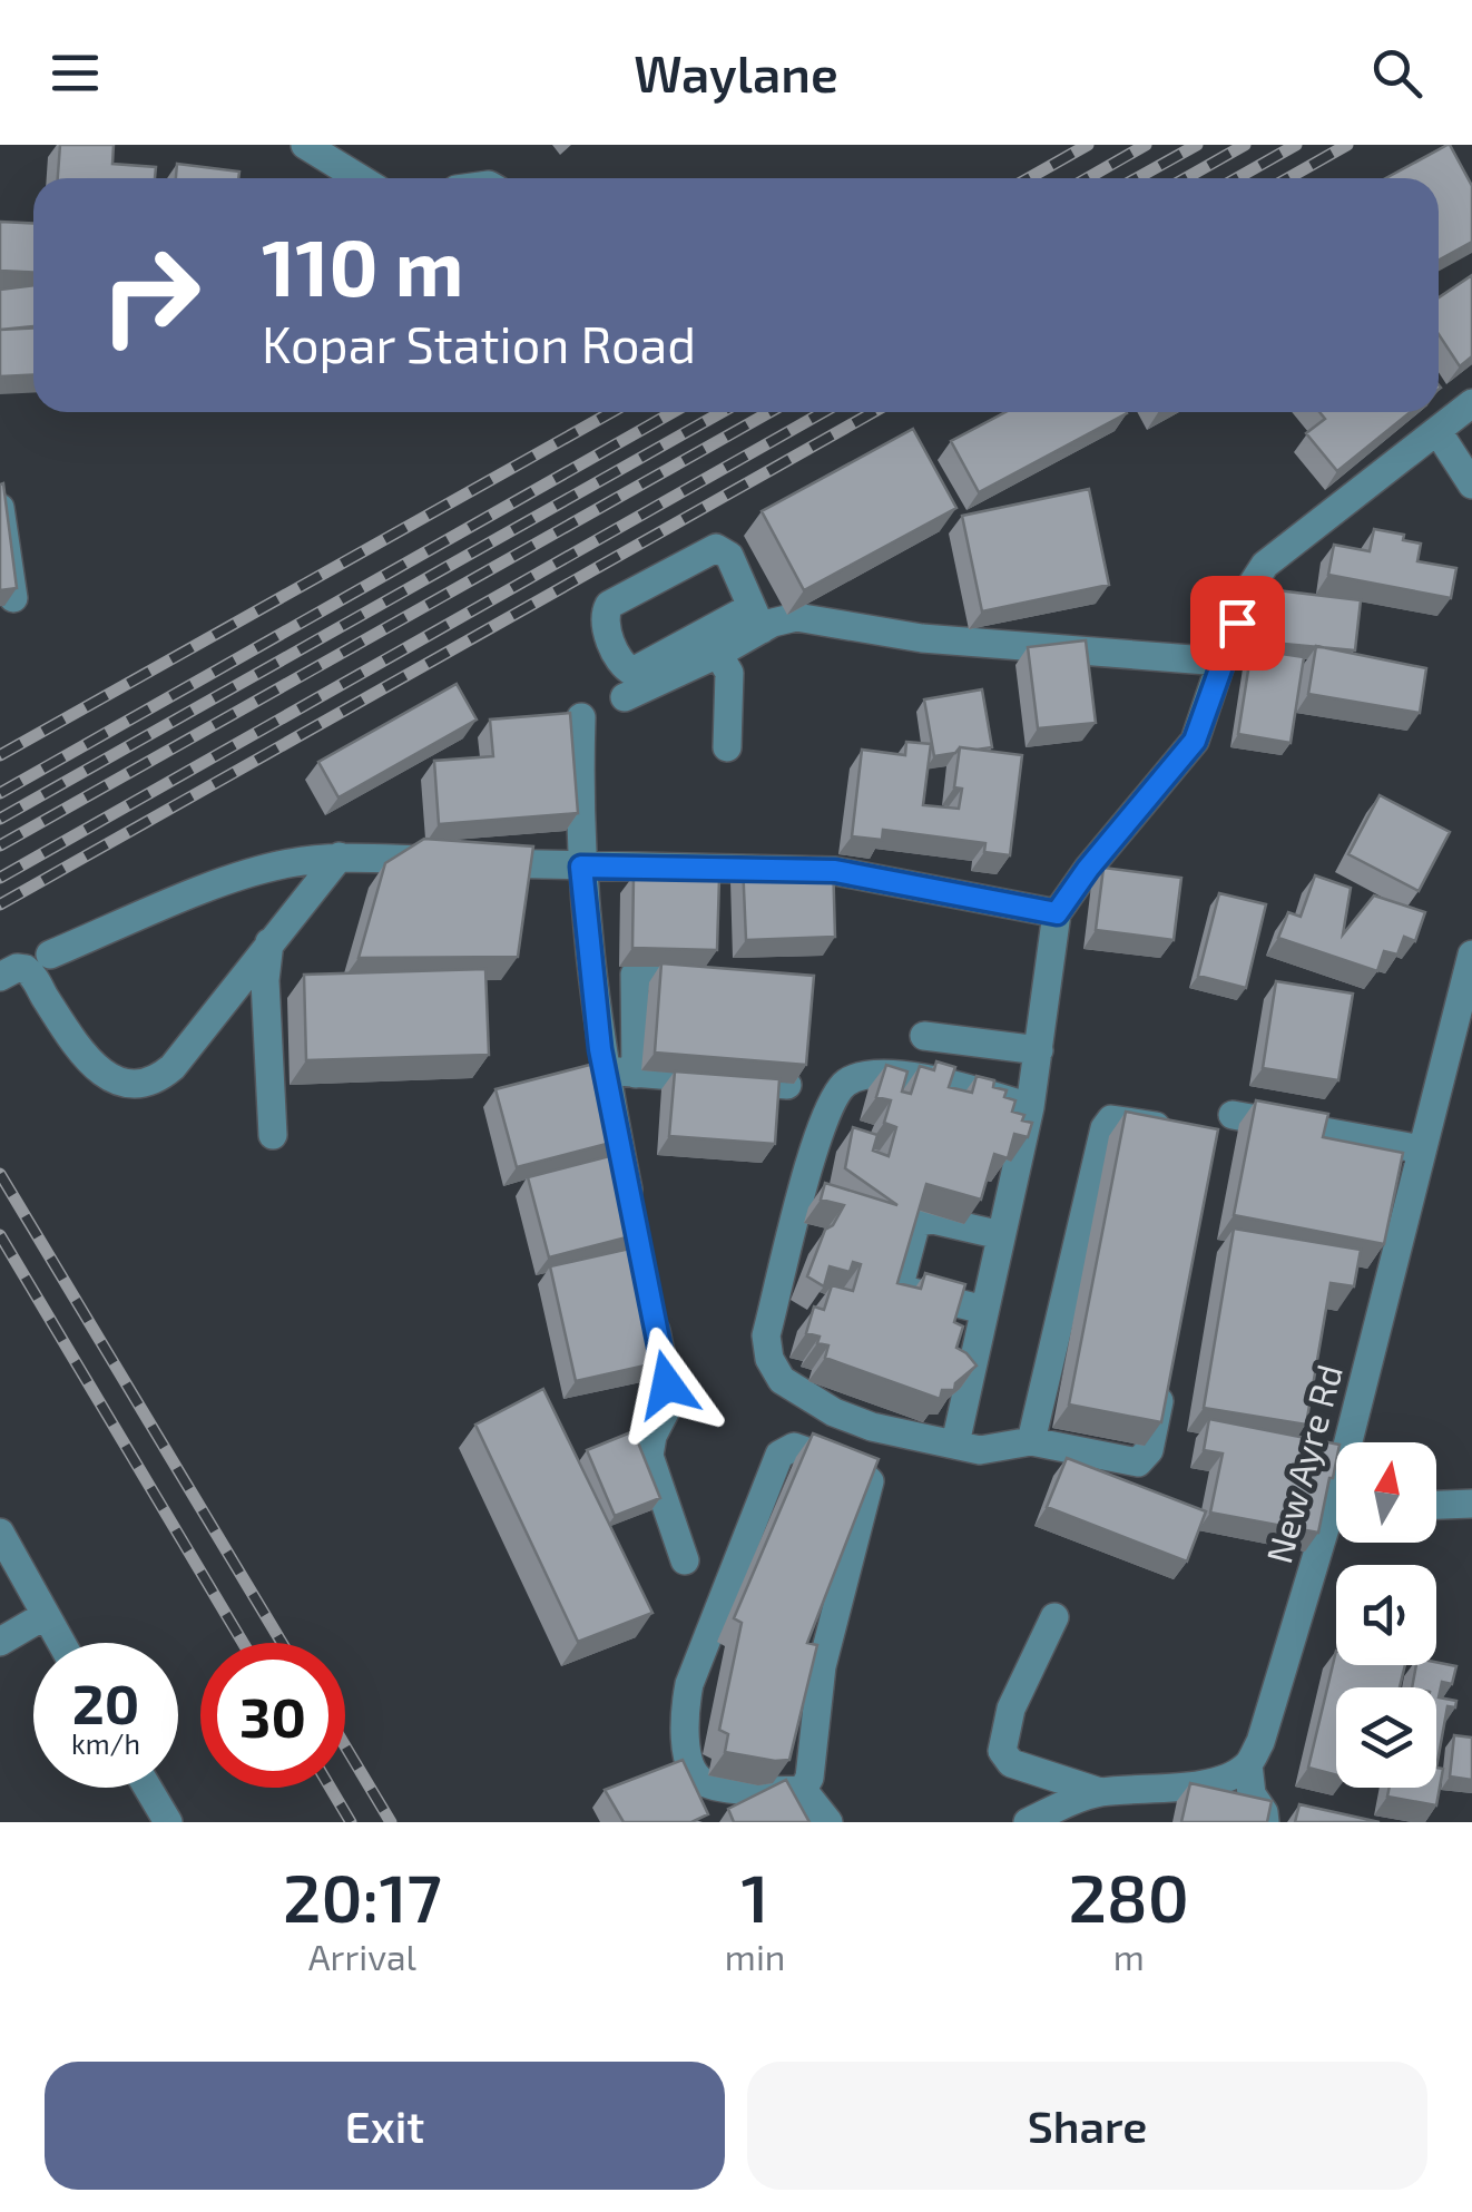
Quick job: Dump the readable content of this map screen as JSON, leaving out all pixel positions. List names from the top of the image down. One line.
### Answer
{"streets":{"street":["New Ayre Rd"]},"north":"top","page":{"header":"Waylane","turn":["110 m","Kopar Station Road"],"speed":"20 km/h","limit":"30","eta":["20:17","Arrival","1","min","280","m"],"buttons":["Exit","Share"]}}
